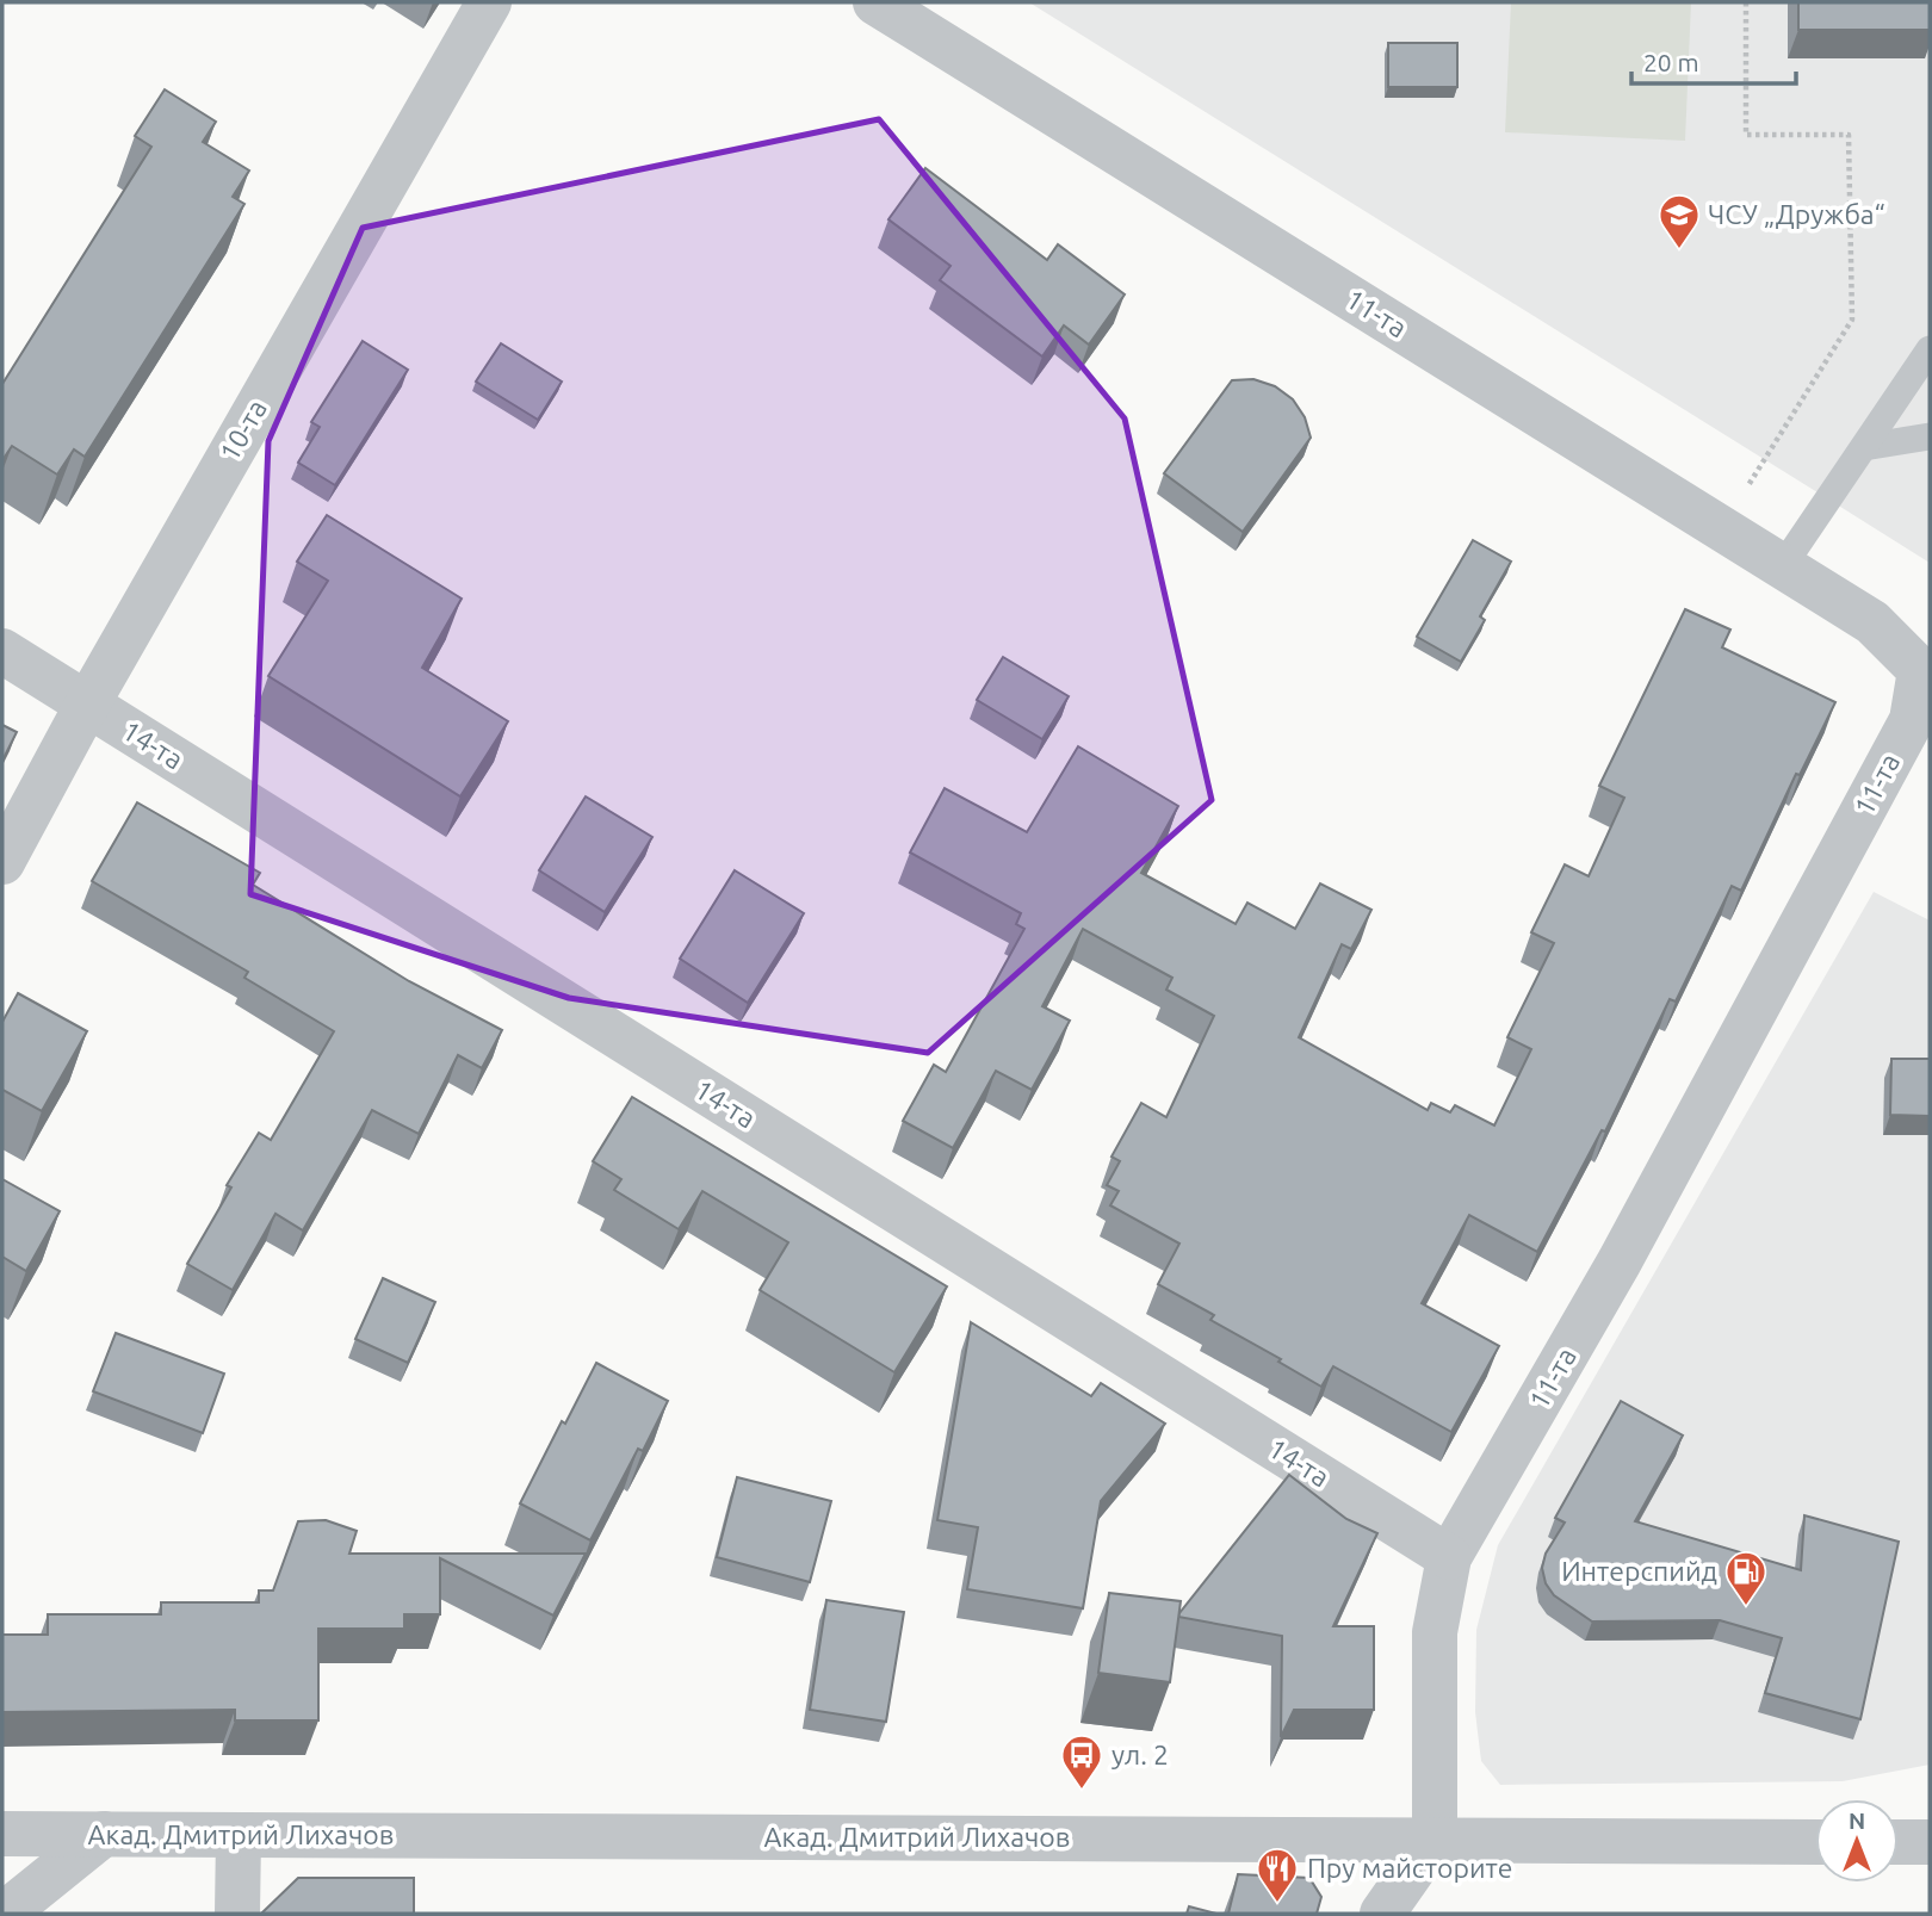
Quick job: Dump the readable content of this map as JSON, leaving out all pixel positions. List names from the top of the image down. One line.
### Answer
{"streets":{"street":["11-та","10-та","14-та","Акад. Дмитрий Лихачов"]},"crossings":[["11-та","14-та"],["11-та","Акад. Дмитрий Лихачов"],["10-та","14-та"]],"places":{"school or university":["ЧСУ „Дружба“"],"fuel station":["Интерспийд"],"bus stop":["ул. 2"],"restaurant":["Пру майсторите"]},"scale_bar":"20 m","north":"top"}
